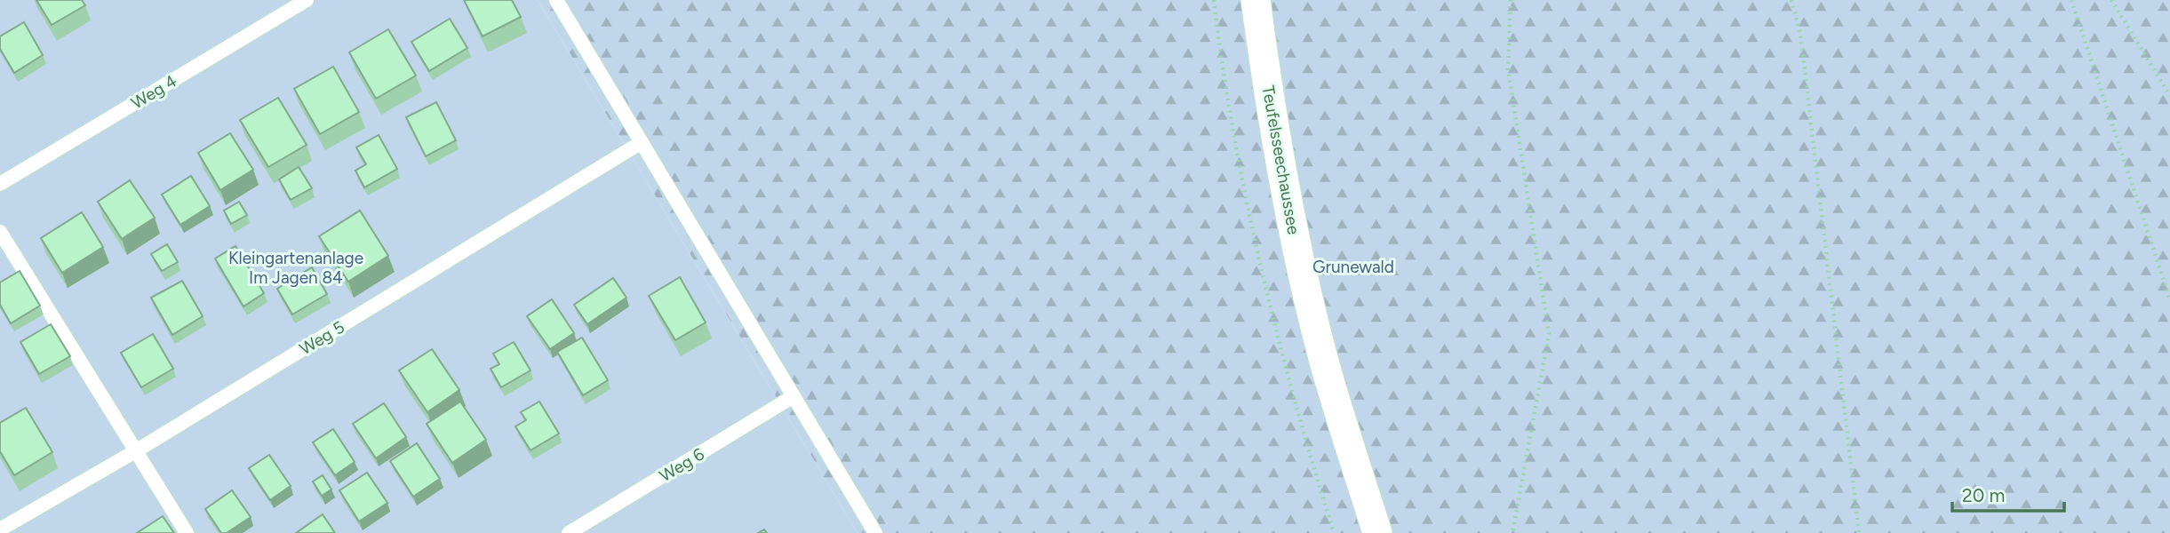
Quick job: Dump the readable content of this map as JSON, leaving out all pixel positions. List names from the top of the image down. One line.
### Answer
{"streets":{"street":["Teufelsseechaussee"],"lane":["Weg 4","Weg 5","Weg 6"]},"parks":["Kleingartenanlage Im Jagen 84","Grunewald"],"scale_bar":"20 m"}
